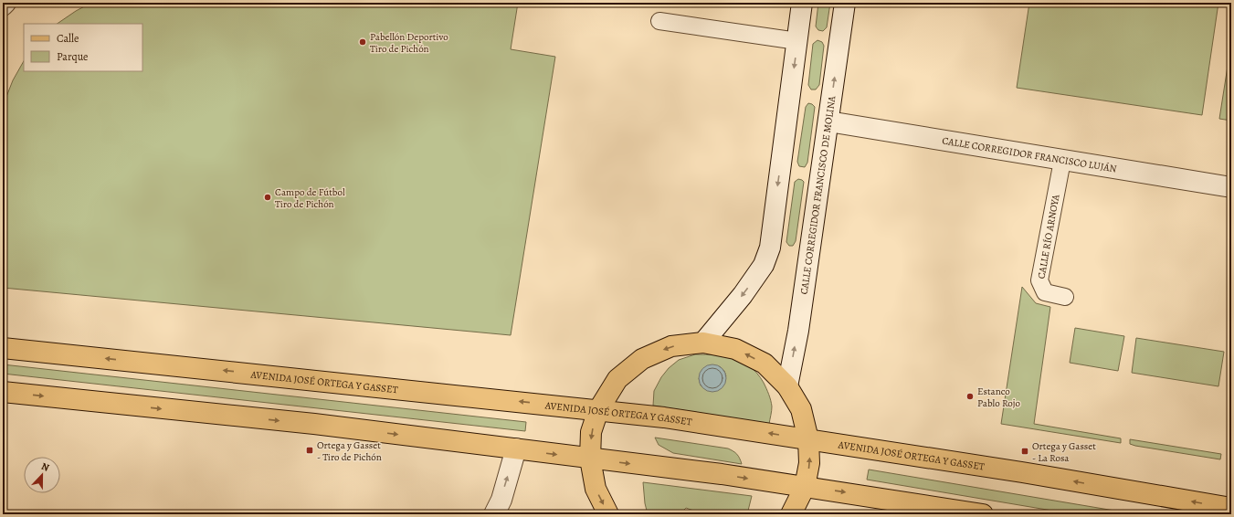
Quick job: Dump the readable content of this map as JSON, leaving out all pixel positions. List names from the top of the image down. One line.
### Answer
{"streets":{"main road":["CALLE CORREGIDOR FRANCISCO LUJÁN","CALLE CORREGIDOR FRANCISCO DE MOLINA","AVENIDA JOSÉ ORTEGA Y GASSET"],"lane":["CALLE RÍO ARNOYA"]},"crossings":[["CALLE CORREGIDOR FRANCISCO LUJÁN","CALLE CORREGIDOR FRANCISCO DE MOLINA"],["CALLE CORREGIDOR FRANCISCO LUJÁN","CALLE RÍO ARNOYA"]],"places":{"other":["Pabellón Deportivo Tiro de Pichón","Campo de Fútbol Tiro de Pichón","Estanco Pablo Rojo"],"transit":["Ortega y Gasset - Tiro de Pichón","Ortega y Gasset - La Rosa"]},"legend":["Calle","Parque"],"north":"top"}
